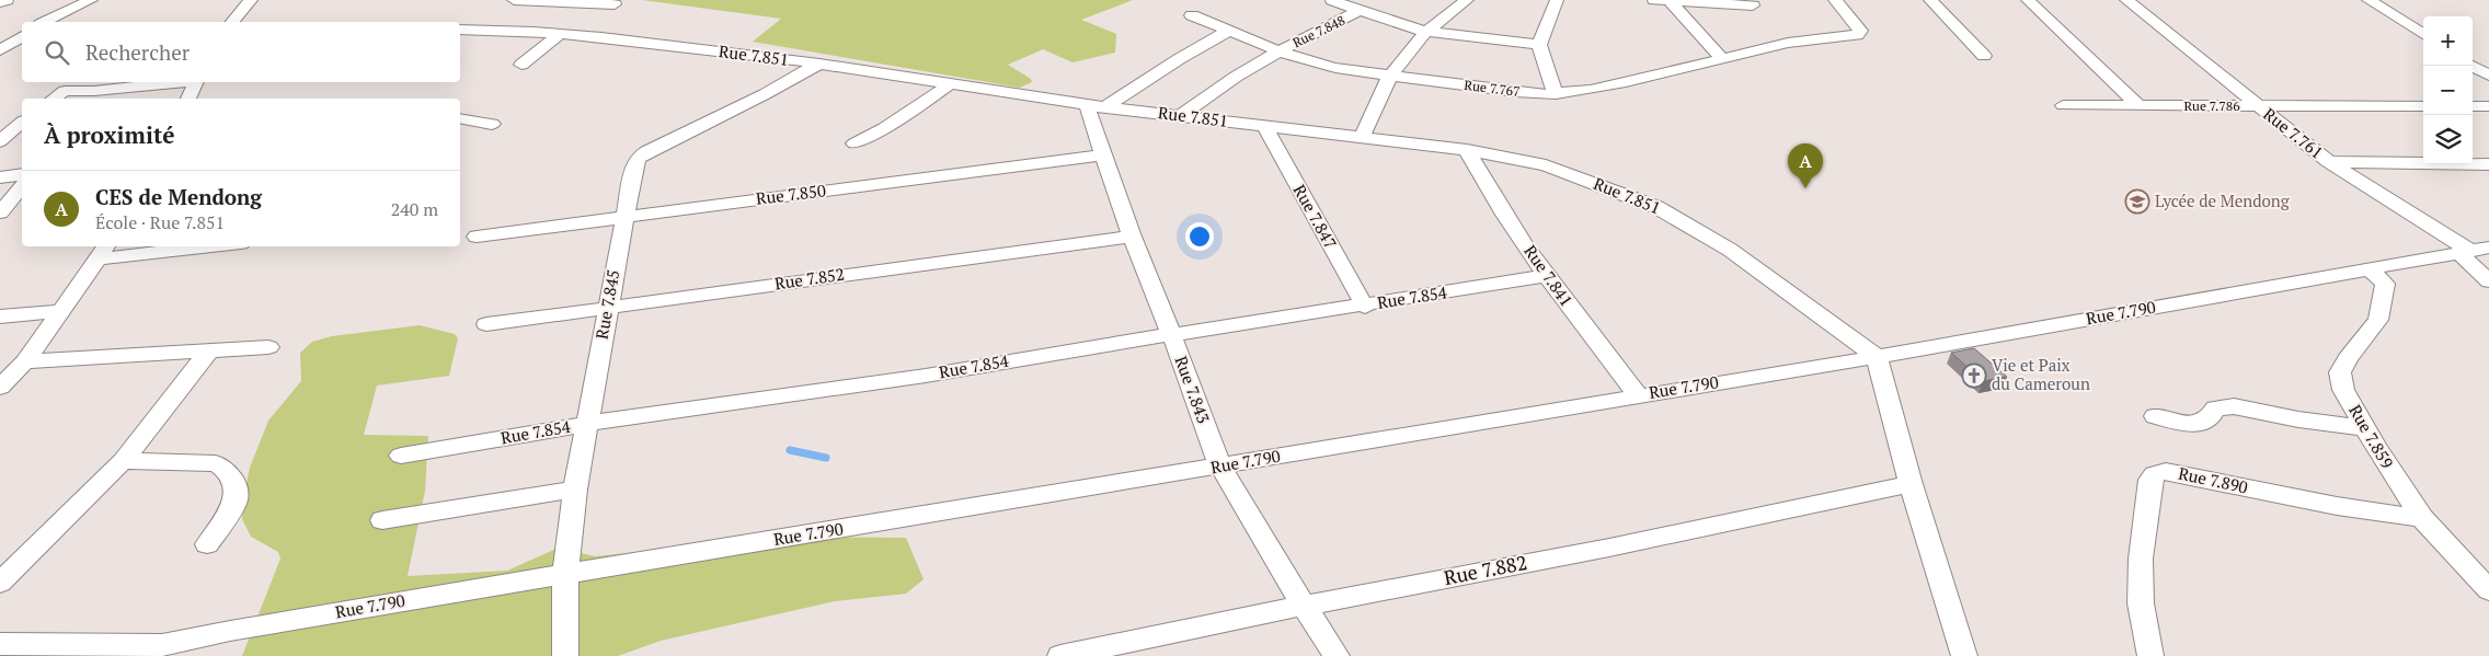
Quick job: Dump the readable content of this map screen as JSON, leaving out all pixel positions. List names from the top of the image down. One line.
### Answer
{"streets":{"street":["Rue 7.848","Rue 7.851","Rue 7.767","Rue 7.786","Rue 7.761","Rue 7.850","Rue 7.847","Rue 7.841","Rue 7.852","Rue 7.854","Rue 7.845","Rue 7.790","Rue 7.843","Rue 7.859","Rue 7.890","Rue 7.882"]},"crossings":[["Rue 7.848","Rue 7.851"],["Rue 7.848","Rue 7.767"],["Rue 7.851","Rue 7.847"],["Rue 7.851","Rue 7.841"],["Rue 7.851","Rue 7.845"],["Rue 7.851","Rue 7.790"],["Rue 7.851","Rue 7.843"],["Rue 7.786","Rue 7.761"],["Rue 7.761","Rue 7.790"],["Rue 7.850","Rue 7.845"],["Rue 7.850","Rue 7.843"],["Rue 7.847","Rue 7.854"],["Rue 7.841","Rue 7.854"],["Rue 7.841","Rue 7.790"],["Rue 7.852","Rue 7.845"],["Rue 7.852","Rue 7.843"],["Rue 7.854","Rue 7.845"],["Rue 7.854","Rue 7.843"],["Rue 7.845","Rue 7.790"],["Rue 7.790","Rue 7.843"],["Rue 7.790","Rue 7.859"],["Rue 7.843","Rue 7.882"],["Rue 7.859","Rue 7.890"]],"places":{"school or university":["Lycée de Mendong"],"church":["Vie et Paix du Cameroun"]},"page":{"map_buttons":["+","−"],"search":"Rechercher","heading":"À proximité","pins":"A","list":[{"mark":"A","name":"CES de Mendong","note":"École · Rue 7.851","value":"240 m"}]}}
